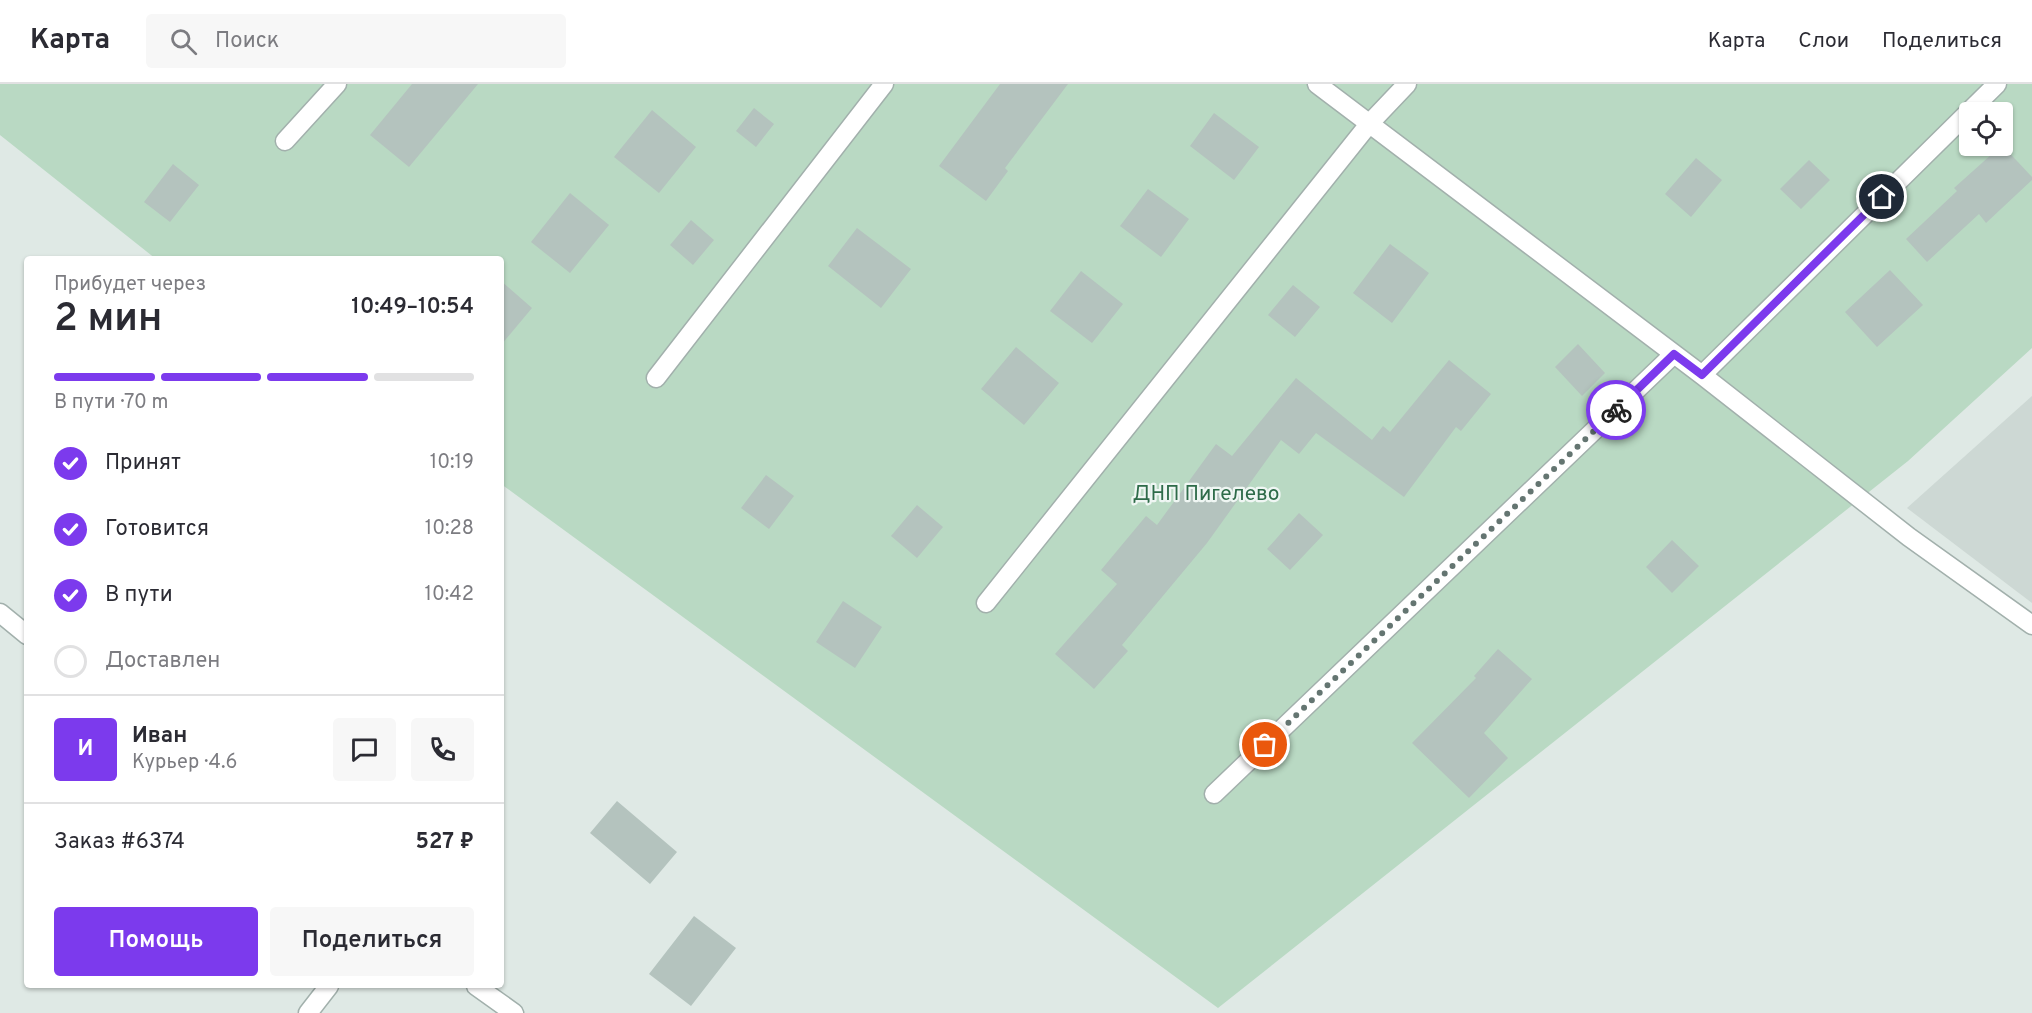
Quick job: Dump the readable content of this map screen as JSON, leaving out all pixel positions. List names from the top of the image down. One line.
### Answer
{"parks":["ДНП Пигелево"],"page":{"header":"Карта","search":"Поиск","nav":["Карта","Слои","Поделиться"],"heading":["2 мин","Прибудет через","10:49–10:54"],"panel":["Иван","Курьер · 4.6","Заказ #6374","527 ₽"],"bar":"В пути · 70 m","list":[["Принят","10:19"],["Готовится","10:28"],["В пути","10:42"],"Доставлен"],"round":"И","buttons":["Помощь","Поделиться"]}}
